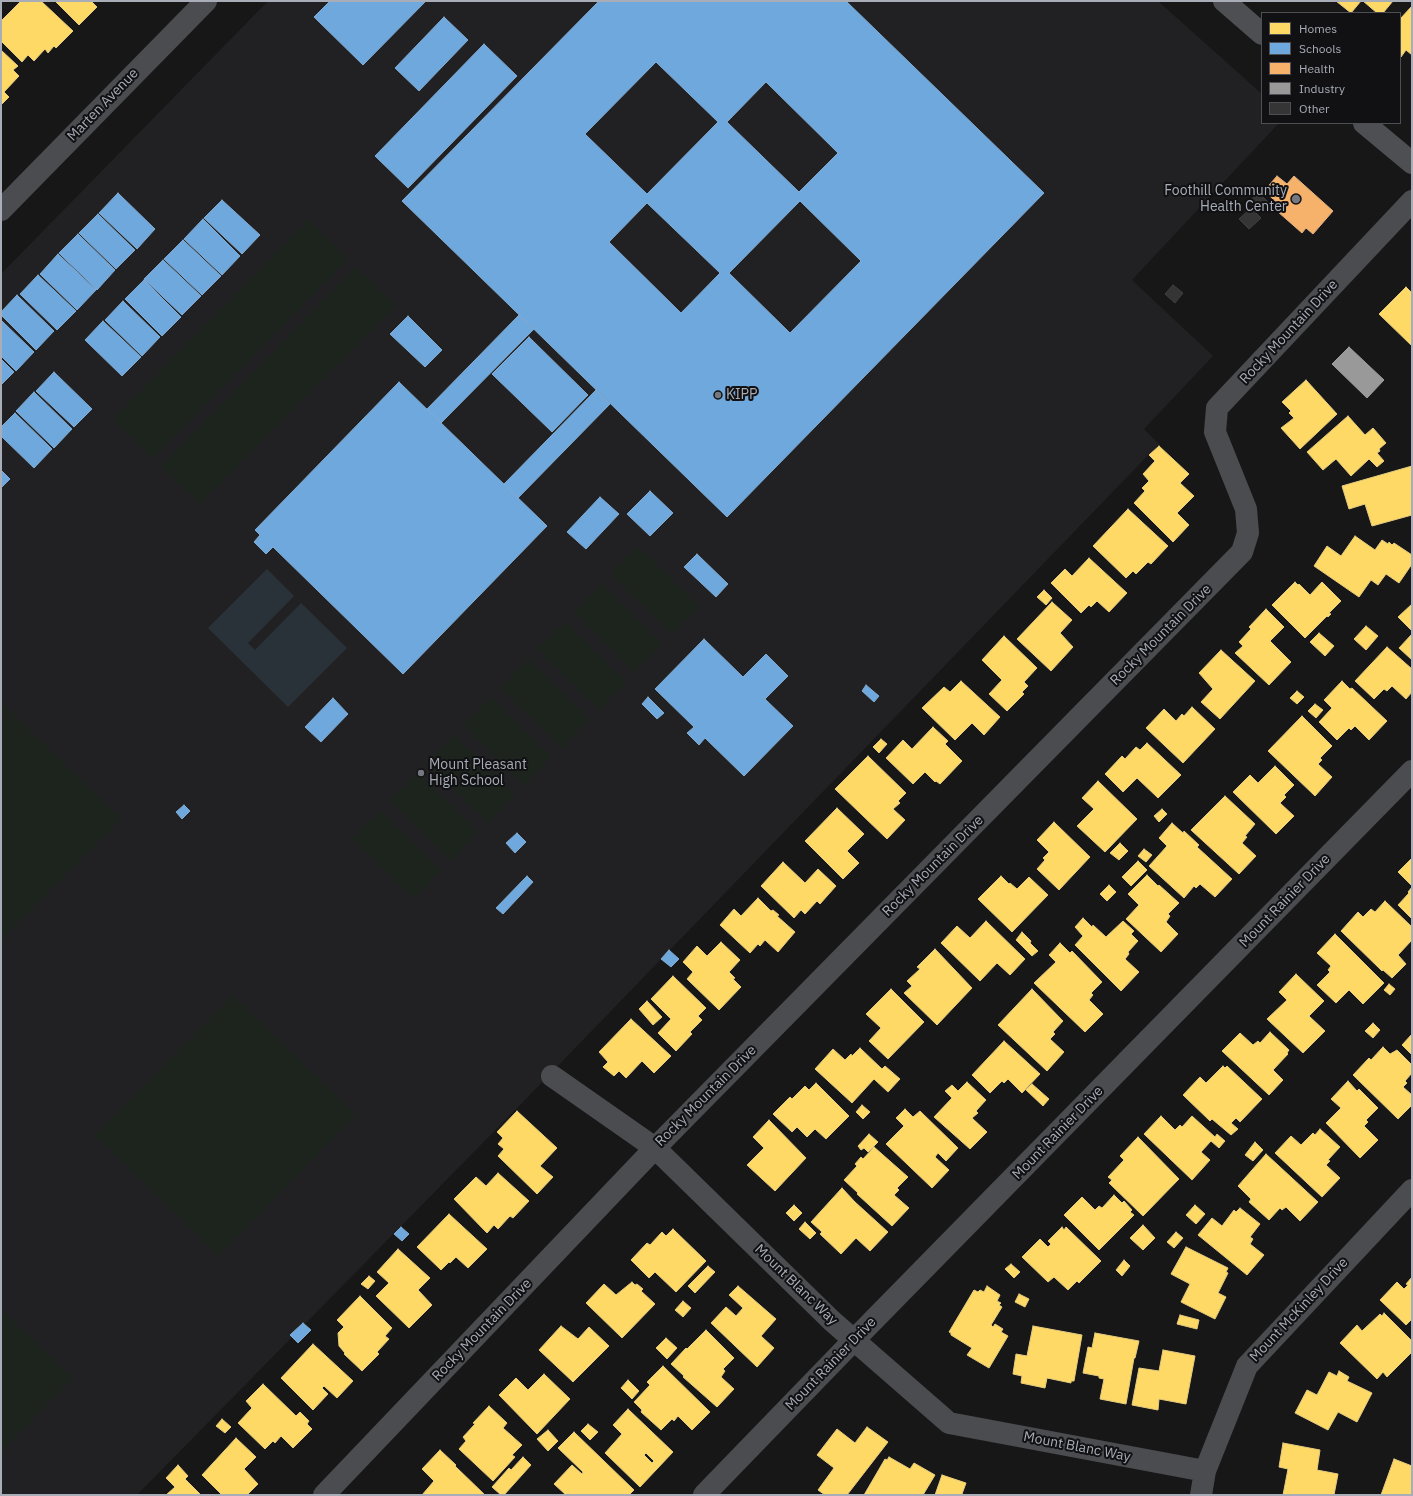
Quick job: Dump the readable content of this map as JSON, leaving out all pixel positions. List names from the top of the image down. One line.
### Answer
{"streets":{"street":["Marten Avenue","Rocky Mountain Drive","Mount Rainier Drive","Mount Blanc Way","Mount McKinley Drive"]},"crossings":[["Rocky Mountain Drive","Mount Blanc Way"],["Mount Rainier Drive","Mount Blanc Way"],["Mount Blanc Way","Mount McKinley Drive"]],"places":["Foothill Community Health Center","KIPP","Mount Pleasant High School"],"legend":["Homes","Schools","Health","Industry","Other"]}
